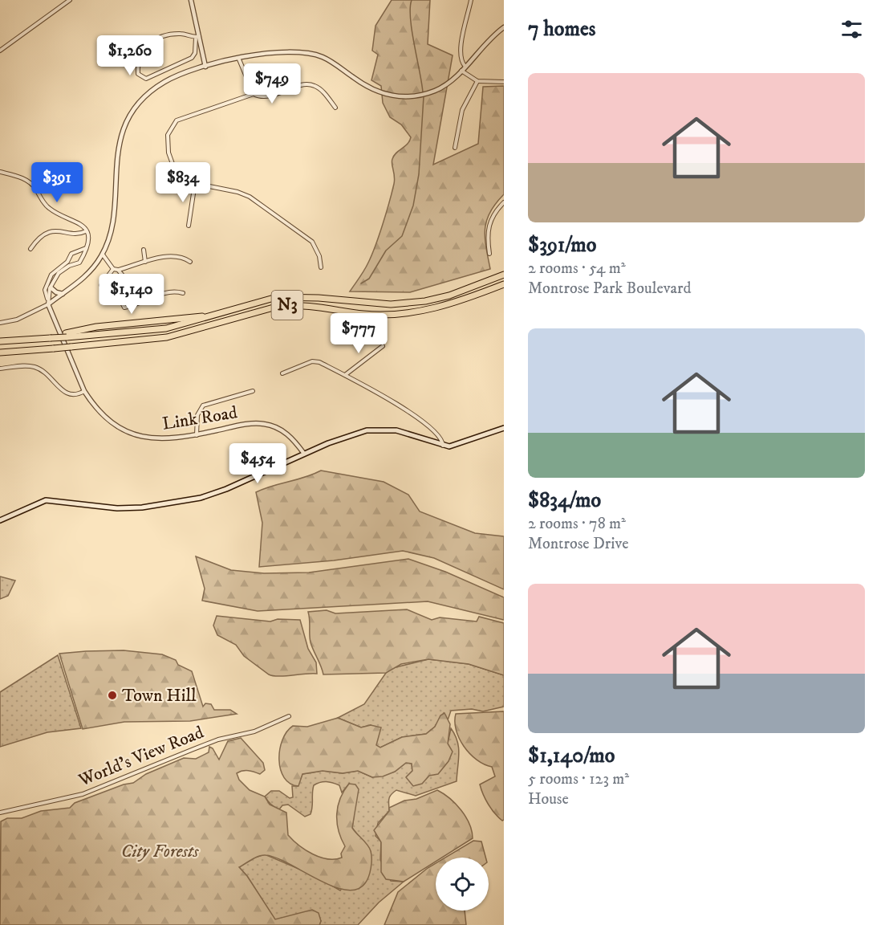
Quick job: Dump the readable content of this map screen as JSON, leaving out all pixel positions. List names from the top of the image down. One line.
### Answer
{"streets":{"highway":["N3"],"street":["Link Road","World's View Road"]},"parks":["City Forests"],"places":["Town Hill"],"page":{"heading":"7 homes","price":["$1,260","$749","$391","$834","$1,140","$777","$454"],"list":[{"name":"$391/mo","note":"2 rooms · 54 m² · Montrose Park Boulevard"},{"name":"$834/mo","note":"2 rooms · 78 m² · Montrose Drive"},{"name":"$1,140/mo","note":"5 rooms · 123 m² · House"}]}}
